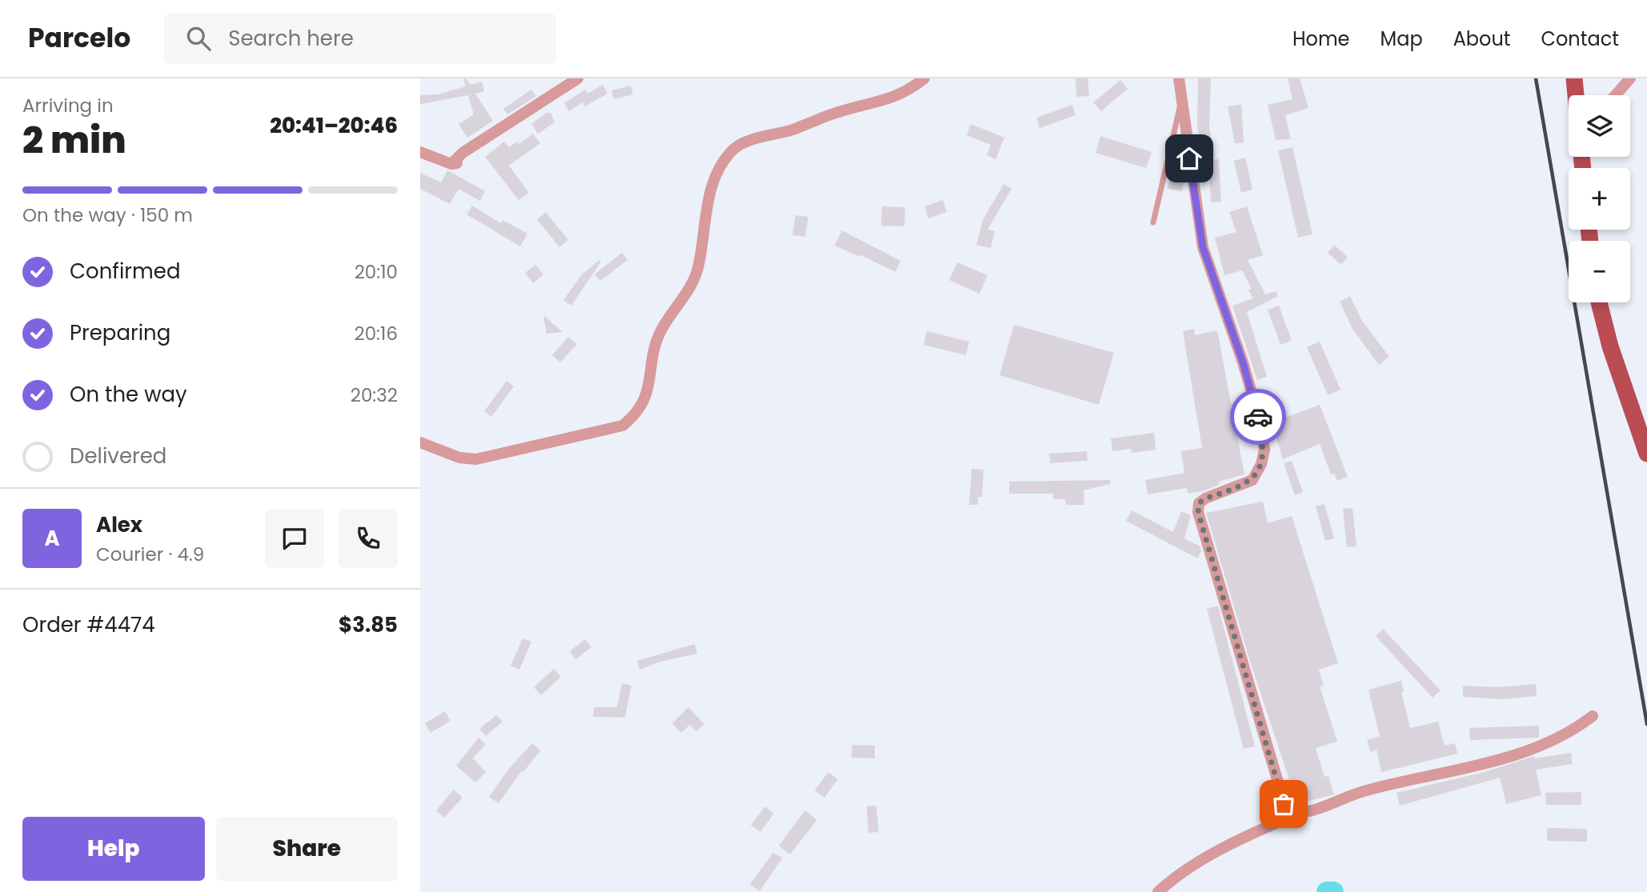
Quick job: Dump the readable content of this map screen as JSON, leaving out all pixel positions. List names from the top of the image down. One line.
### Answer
{"page":{"header":"Parcelo","search":"Search here","nav":["Home","Map","About","Contact"],"heading":["2 min","Arriving in","20:41–20:46"],"panel":["Alex","Courier · 4.9","Order #4474","$3.85"],"map_buttons":["+","−"],"bar":"On the way · 150 m","list":[["Confirmed","20:10"],["Preparing","20:16"],["On the way","20:32"],"Delivered"],"round":"A","buttons":["Help","Share"]}}
